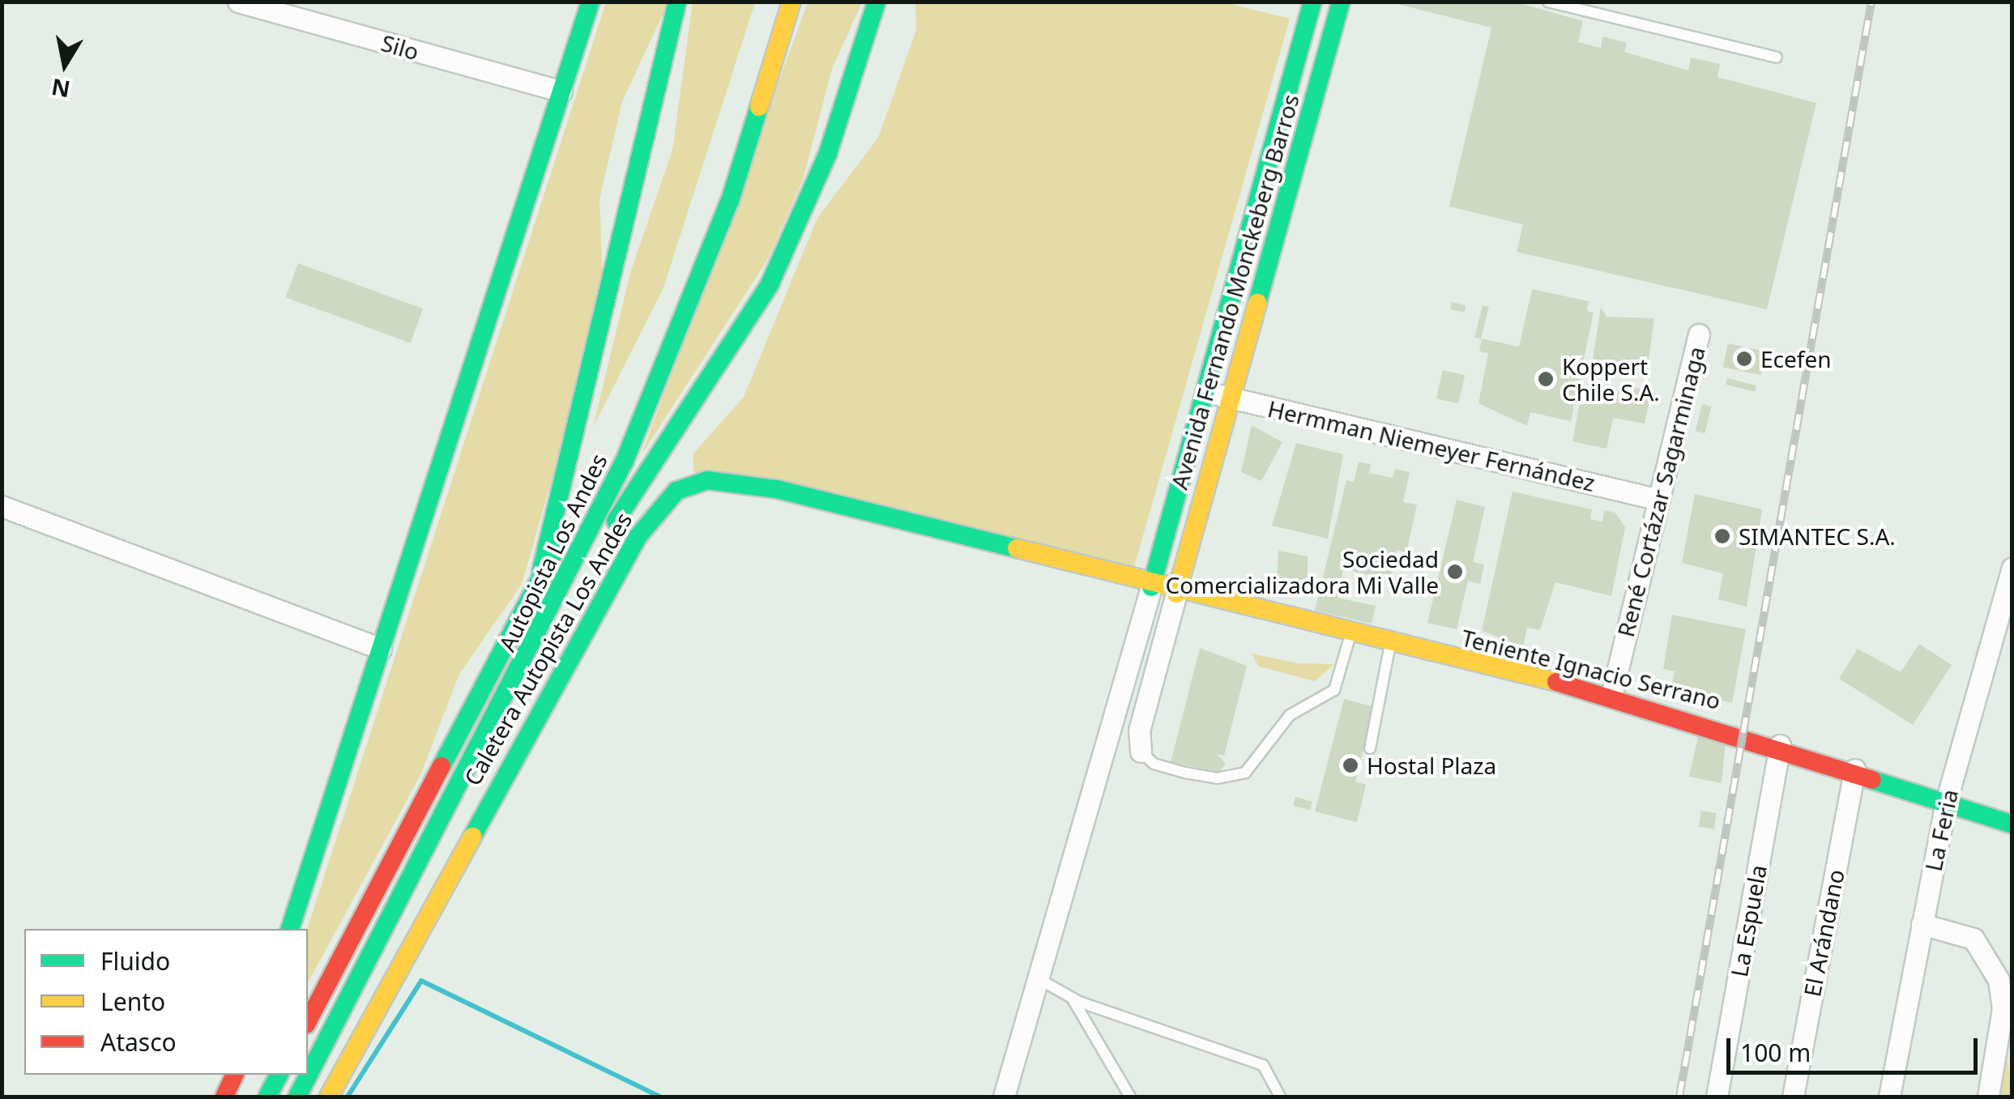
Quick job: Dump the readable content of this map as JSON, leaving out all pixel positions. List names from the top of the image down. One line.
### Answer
{"streets":{"main road":["Avenida Fernando Monckeberg Barros","Autopista Los Andes","Caletera Autopista Los Andes","Teniente Ignacio Serrano"],"street":["Silo","Hermman Niemeyer Fernández","René Cortázar Sagarminaga","La Feria","La Espuela","El Arándano"]},"crossings":[["Avenida Fernando Monckeberg Barros","Hermman Niemeyer Fernández"],["Avenida Fernando Monckeberg Barros","Caletera Autopista Los Andes"],["Avenida Fernando Monckeberg Barros","Teniente Ignacio Serrano"],["Hermman Niemeyer Fernández","René Cortázar Sagarminaga"],["René Cortázar Sagarminaga","Teniente Ignacio Serrano"],["Caletera Autopista Los Andes","Teniente Ignacio Serrano"],["Teniente Ignacio Serrano","La Feria"],["Teniente Ignacio Serrano","La Espuela"],["Teniente Ignacio Serrano","El Arándano"]],"places":["Ecefen","Koppert Chile S.A.","SIMANTEC S.A.","Sociedad Comercializadora Mi Valle","Hostal Plaza"],"legend":["Fluido","Lento","Atasco"],"scale_bar":"100 m","north":"bottom"}
